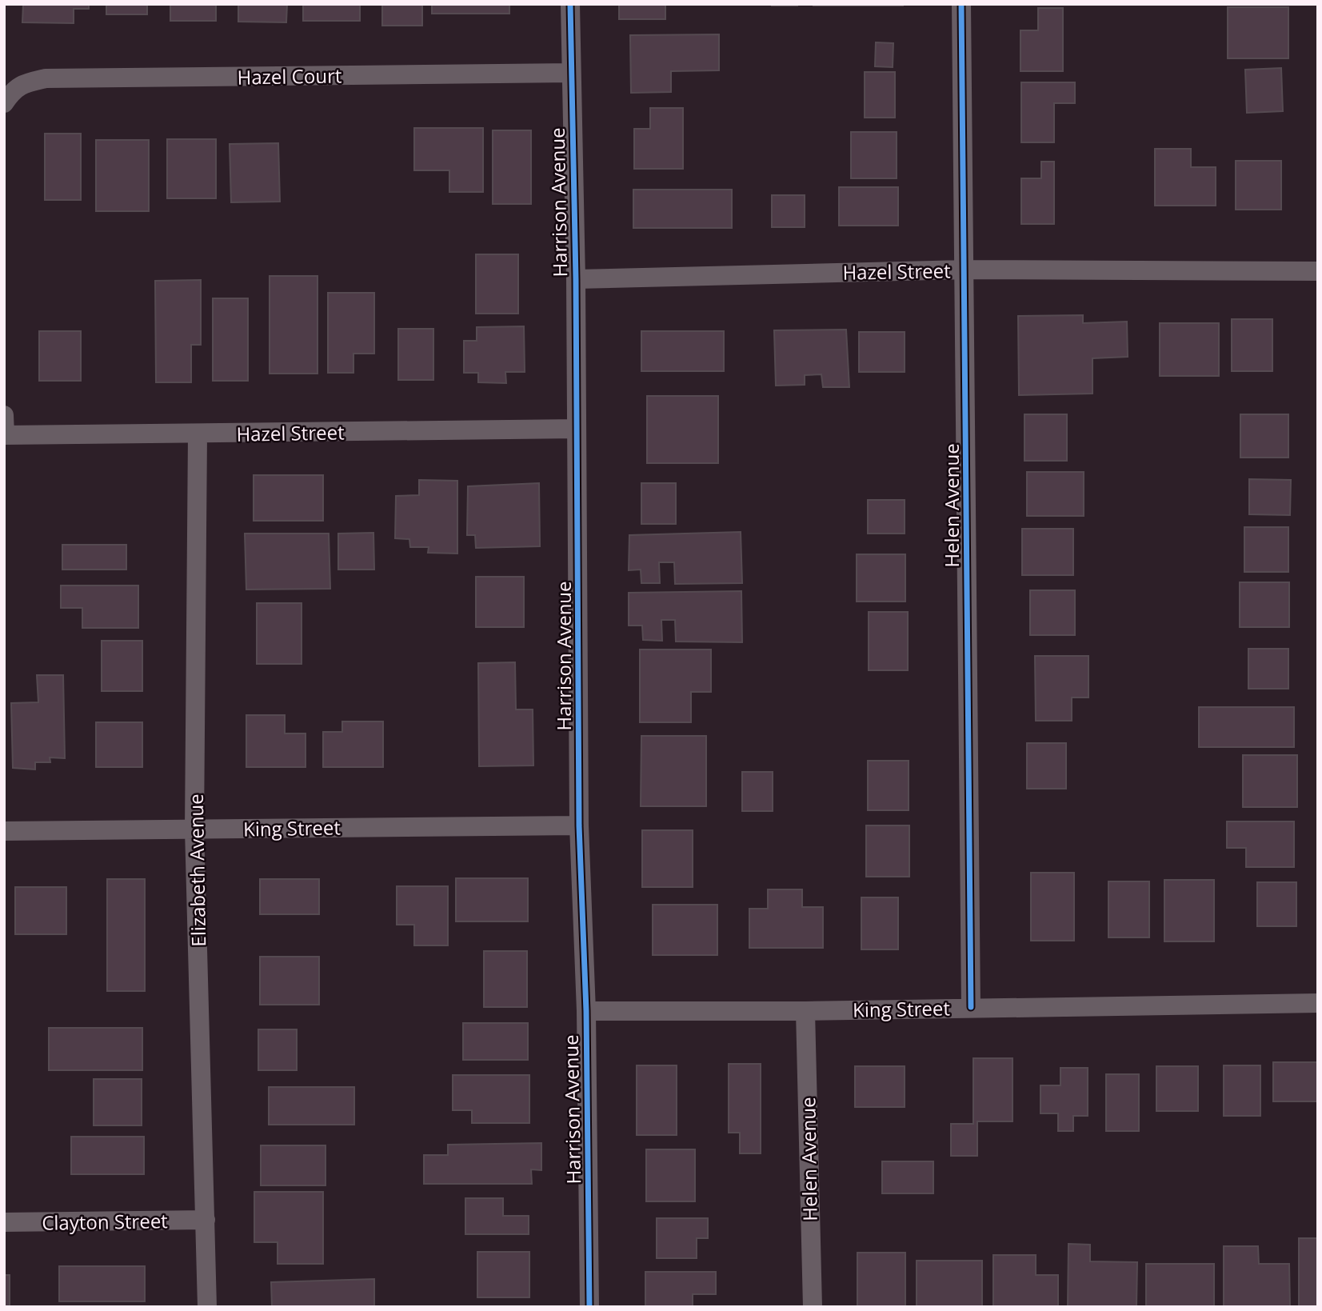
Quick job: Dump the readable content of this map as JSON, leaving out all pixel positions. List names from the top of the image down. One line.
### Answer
{"streets":{"street":["Hazel Court","Harrison Avenue","Hazel Street","Helen Avenue","King Street","Elizabeth Avenue","Clayton Street"]},"crossings":[["Hazel Court","Harrison Avenue"],["Harrison Avenue","Hazel Street"],["Harrison Avenue","King Street"],["Hazel Street","Helen Avenue"],["Hazel Street","Elizabeth Avenue"],["Helen Avenue","King Street"],["King Street","Elizabeth Avenue"],["Elizabeth Avenue","Clayton Street"]]}
